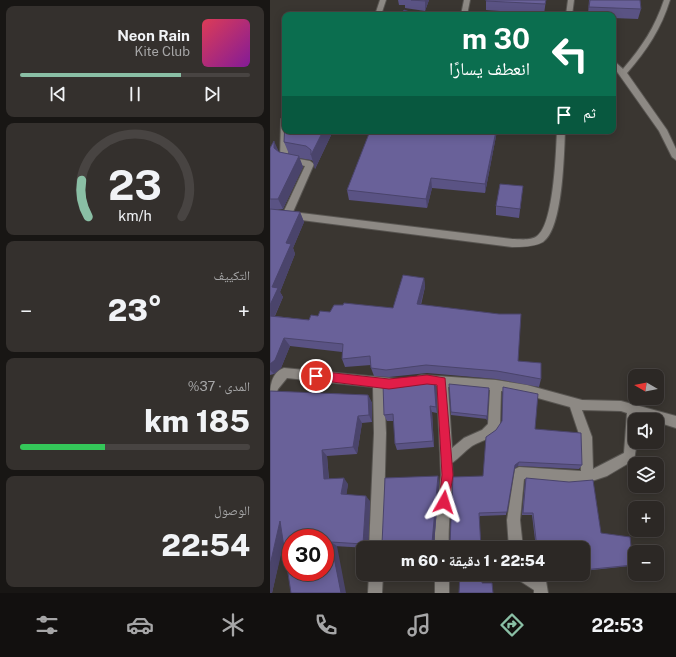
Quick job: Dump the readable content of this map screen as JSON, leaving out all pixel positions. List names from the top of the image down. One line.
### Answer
{"north":"left","page":{"turn":["30 m","انعطف يسارًا"],"song":["Neon Rain","Kite Club"],"then":"ثم","tile":["التكييف",["المدى · 37%","185 km"],["الوصول","22:54"]],"heat":["−","23°","+"],"map_buttons":["+","−"],"limit":"30","trip":"22:54 · 1 دقيقة · 60 m","tabs":"22:53","gauge":["23","km/h"]}}
